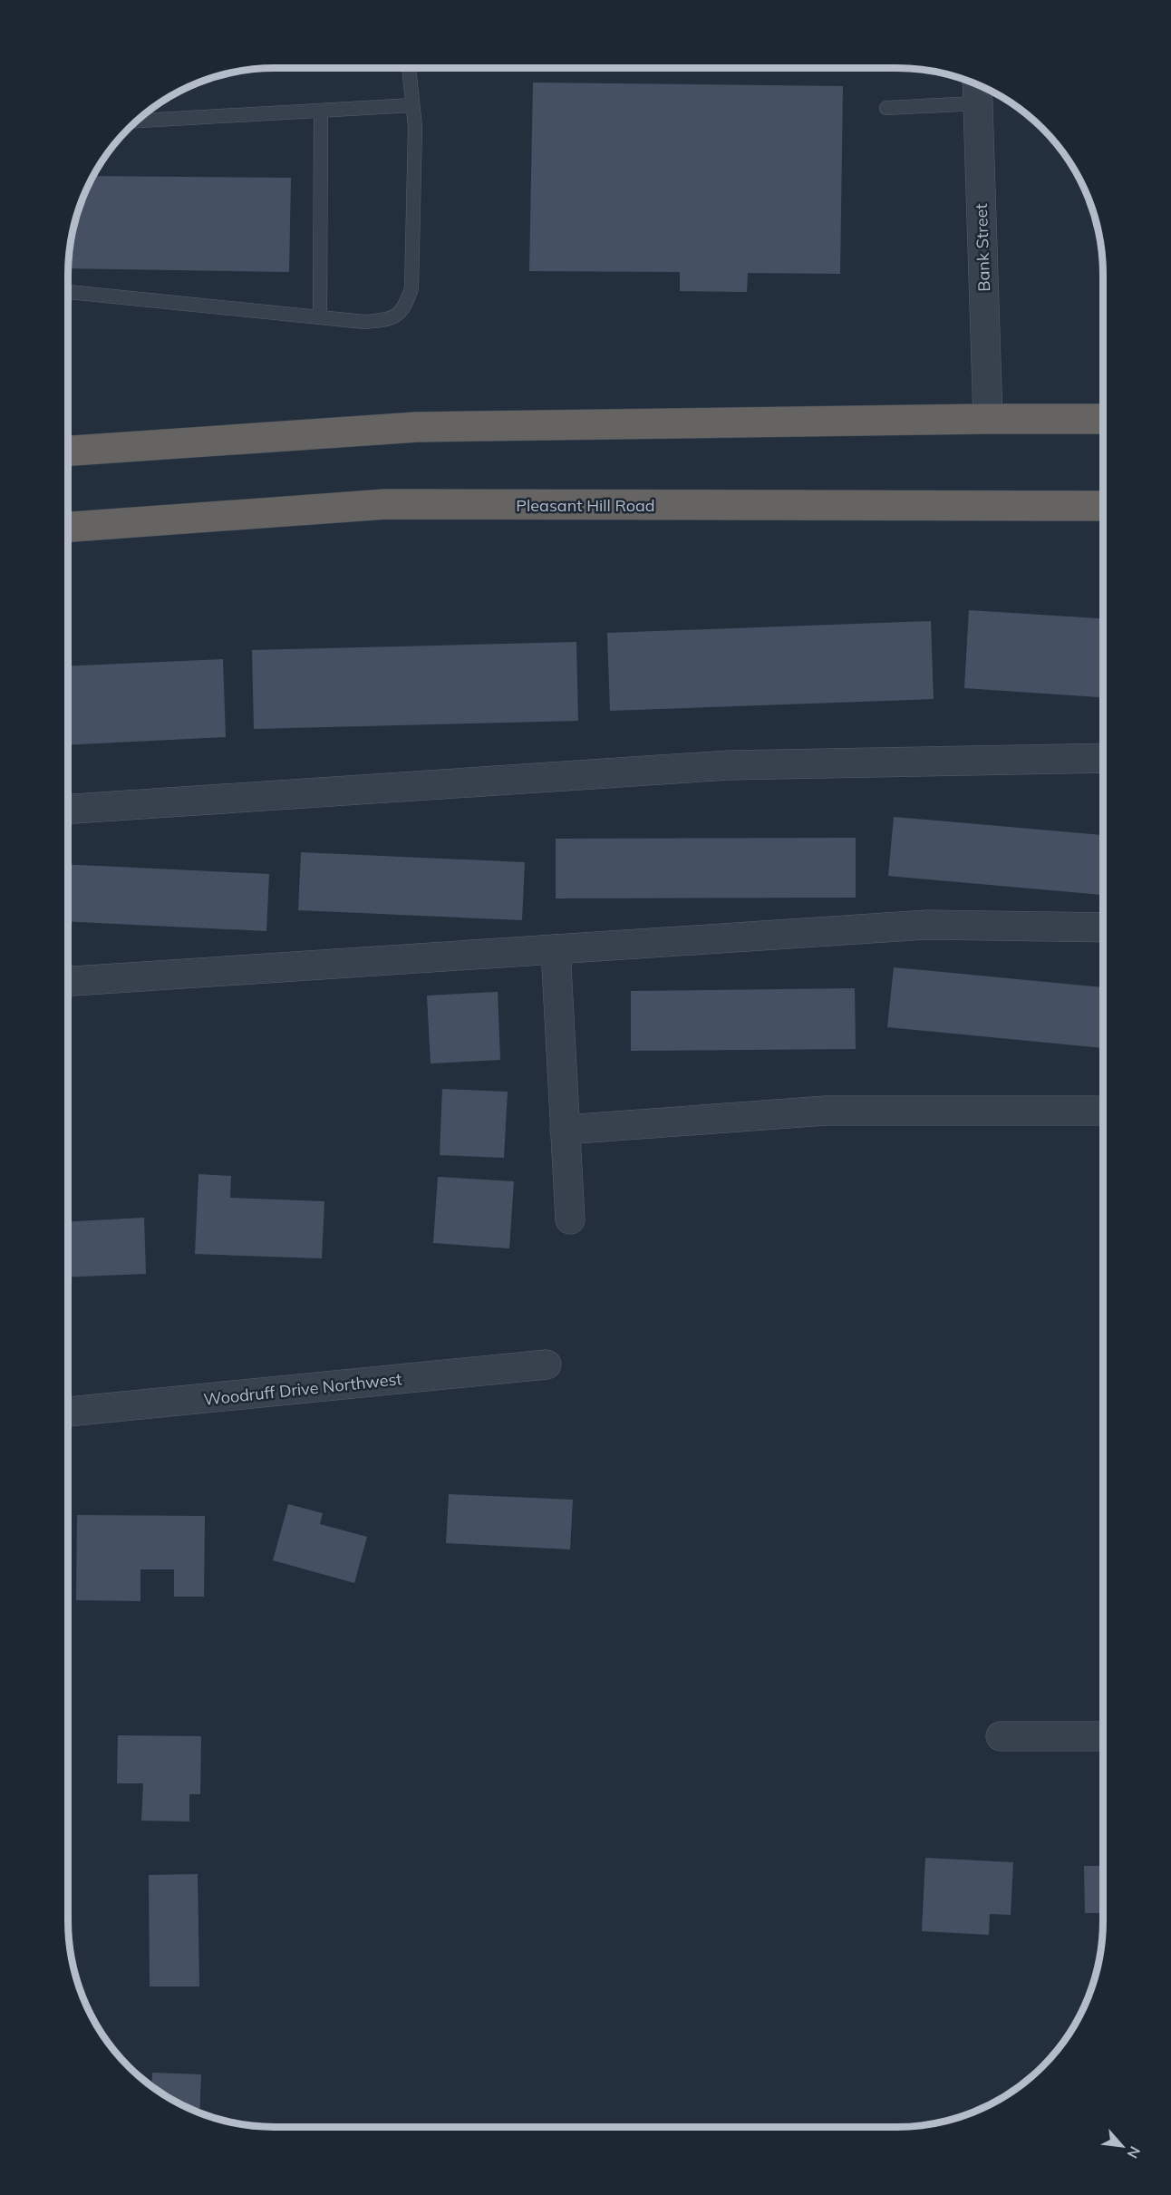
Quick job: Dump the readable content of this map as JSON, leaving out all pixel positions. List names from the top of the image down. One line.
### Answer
{"streets":{"highway":["Pleasant Hill Road"],"street":["Bank Street","Woodruff Drive Northwest"]},"north":"bottom right"}
